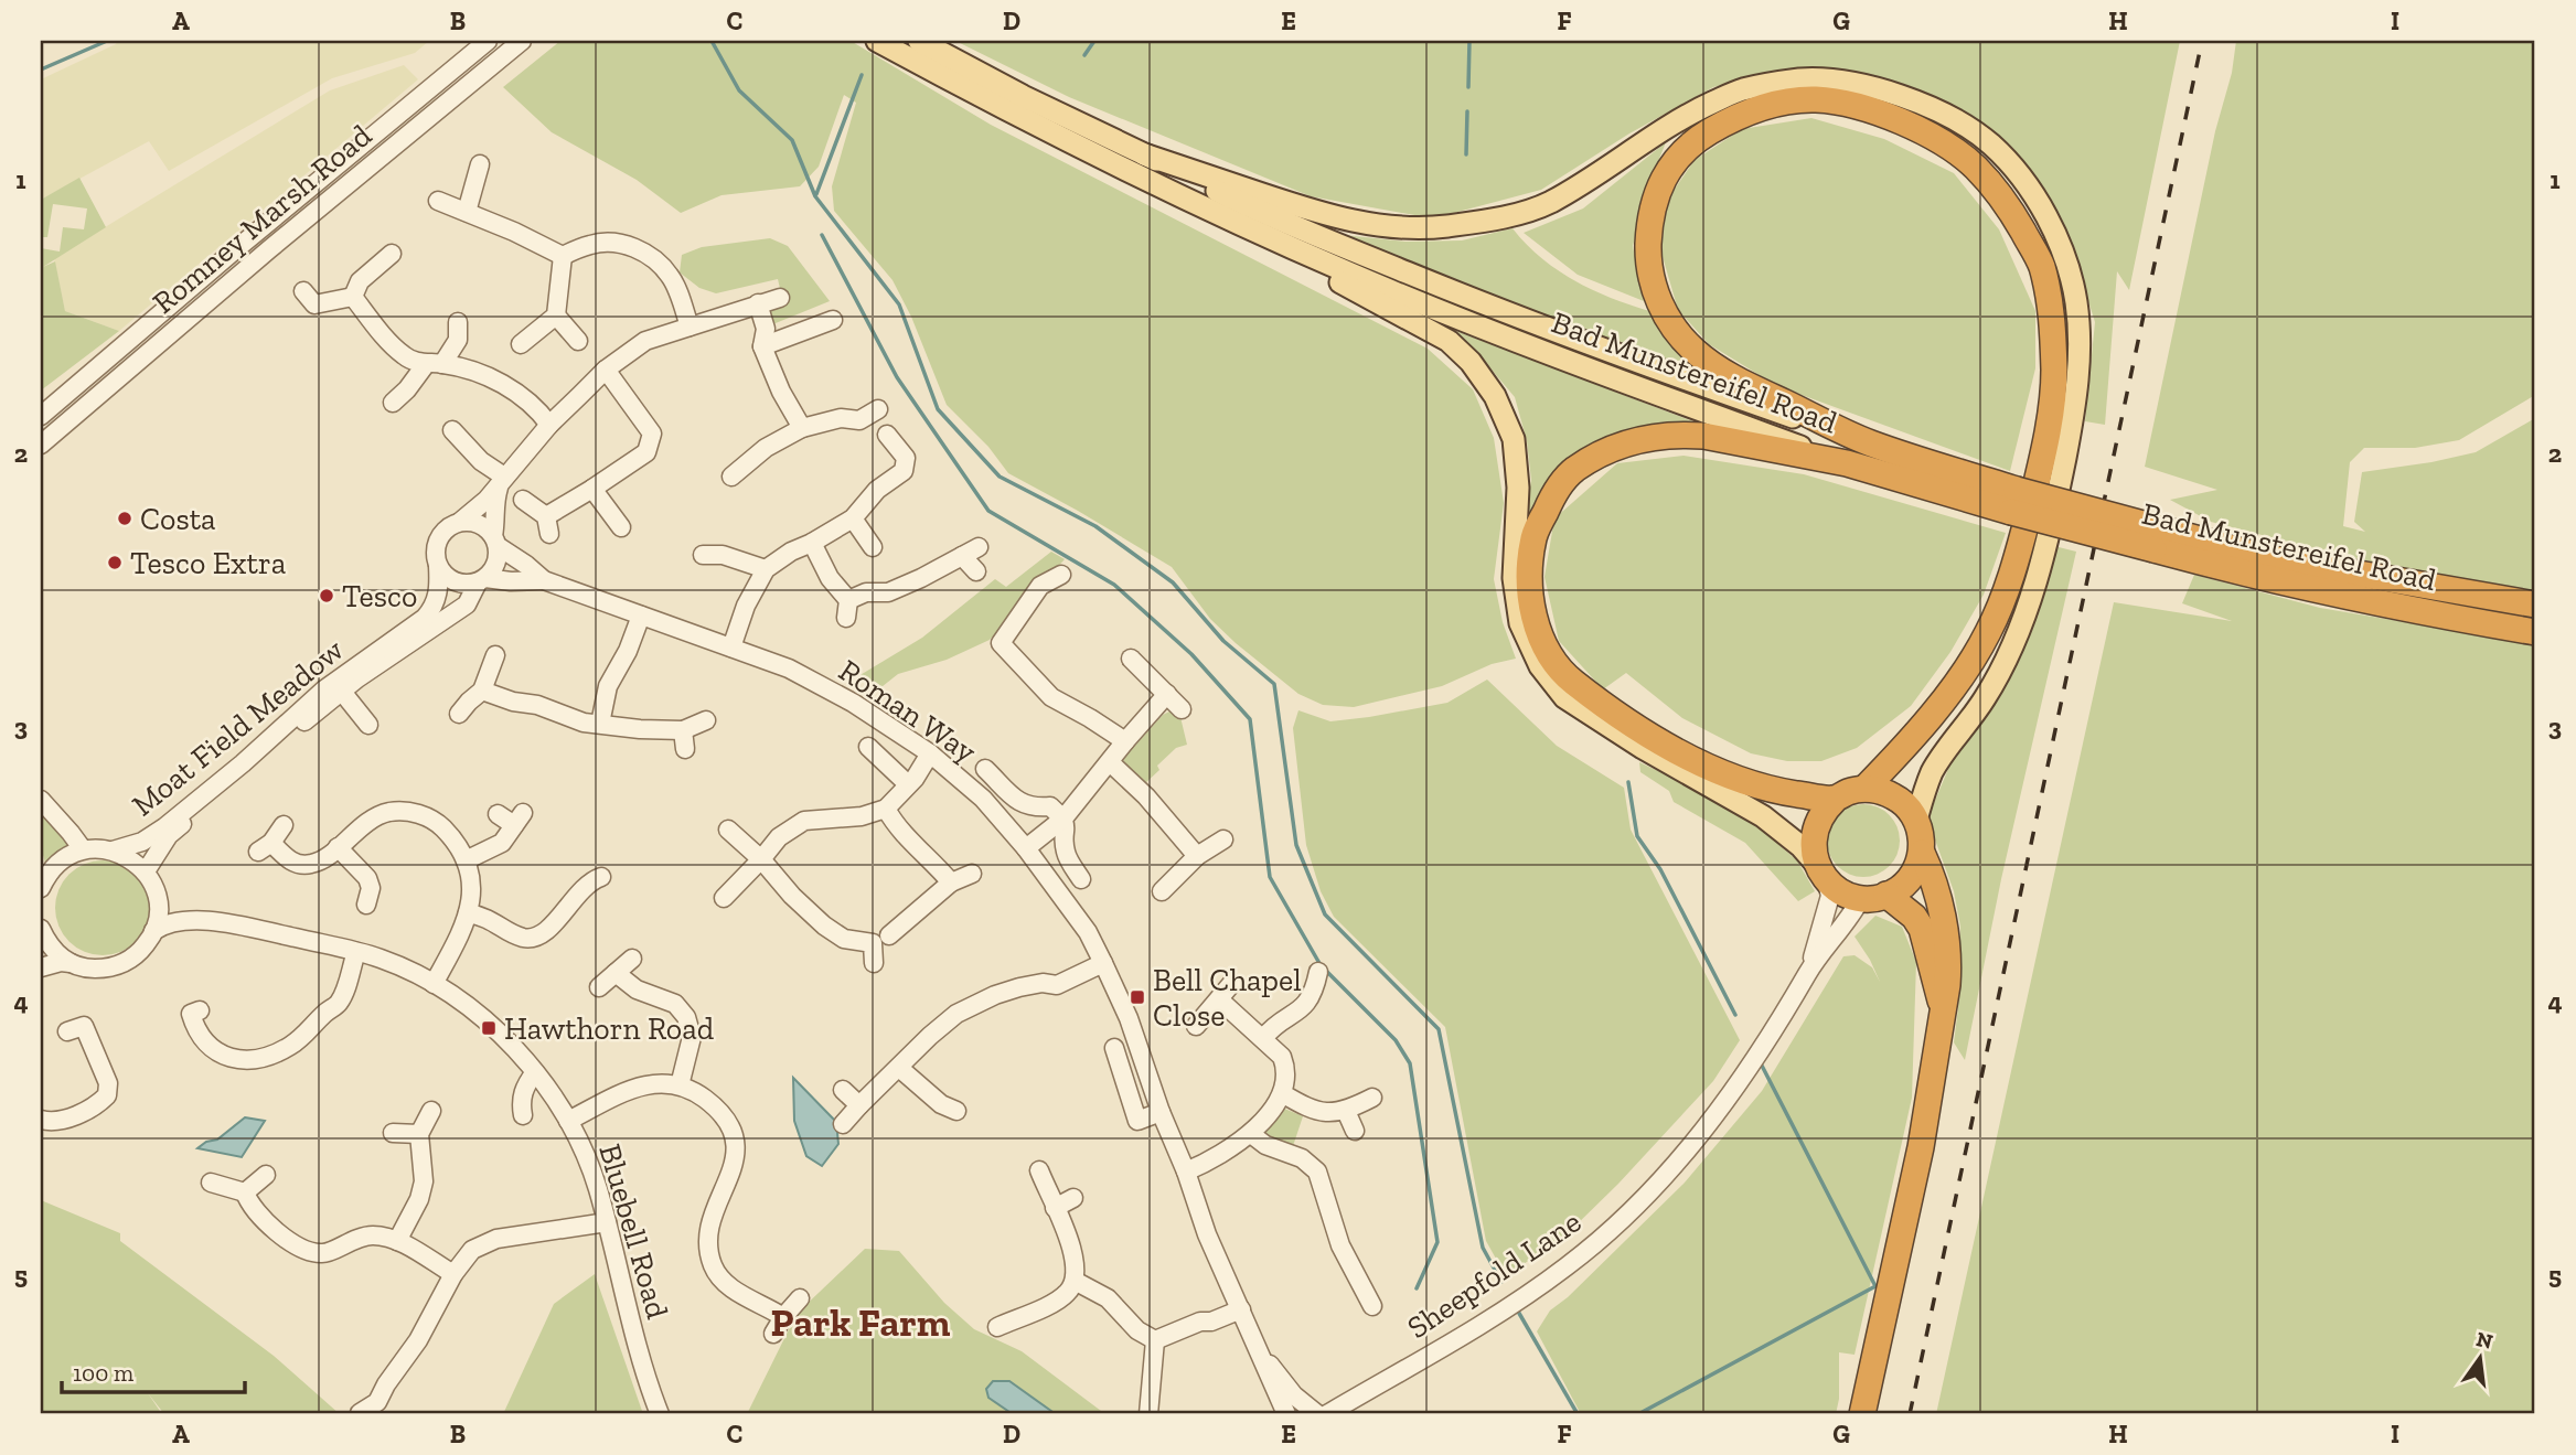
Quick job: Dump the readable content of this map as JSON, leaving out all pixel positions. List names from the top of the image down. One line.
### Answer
{"streets":{"highway":["Bad Munstereifel Road"],"street":["Romney Marsh Road","Roman Way","Moat Field Meadow","Bluebell Road","Sheepfold Lane"]},"crossings":[["Roman Way","Moat Field Meadow"]],"districts":["Park Farm"],"places":{"other":["Costa","Tesco Extra","Tesco"],"transit":["Bell Chapel Close","Hawthorn Road"]},"scale_bar":"100 m","north":"top","grid":{"columns":["A","B","C","D","E","F","G","H","I"],"rows":["1","2","3","4","5"]}}
